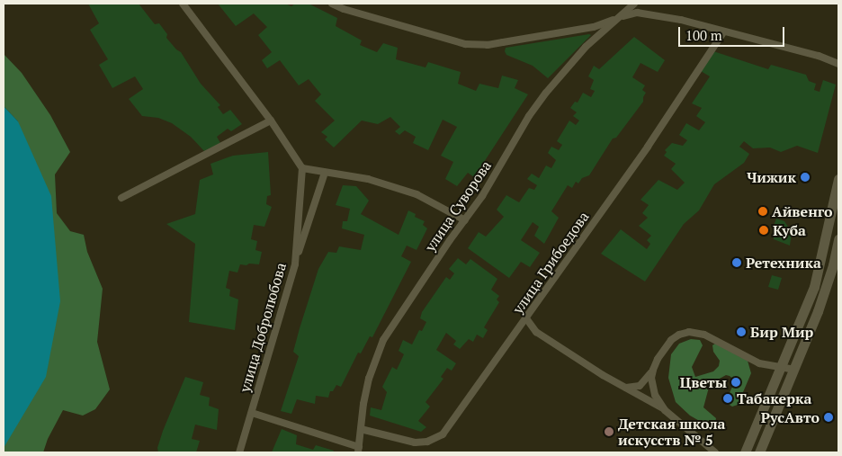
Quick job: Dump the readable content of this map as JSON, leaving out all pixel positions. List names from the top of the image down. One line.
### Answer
{"streets":{"street":["улица Суворова","улица Грибоедова","улица Добролюбова"]},"crossings":[["улица Суворова","улица Грибоедова"]],"places":["Чижик","Айвенго","Куба","Ретехника","Бир Мир","Цветы","Табакерка","РусАвто","Детская школа искусств № 5"],"scale_bar":"100 m"}
